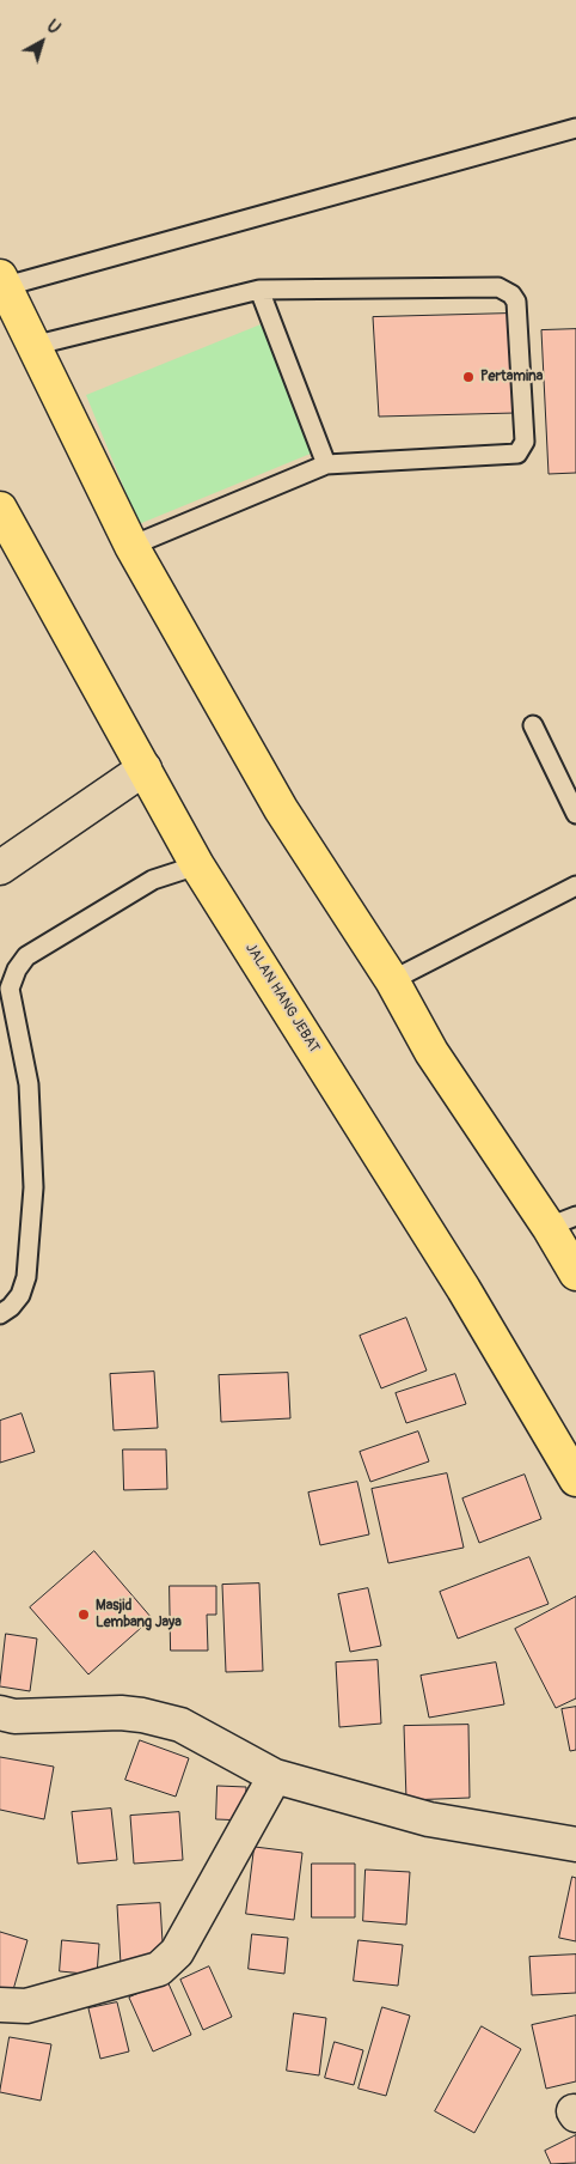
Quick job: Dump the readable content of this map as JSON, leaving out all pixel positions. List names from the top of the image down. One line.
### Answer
{"streets":{"highway":["JALAN HANG JEBAT"]},"places":["Pertamina","Masjid Lembang Jaya"],"north":"top right"}
